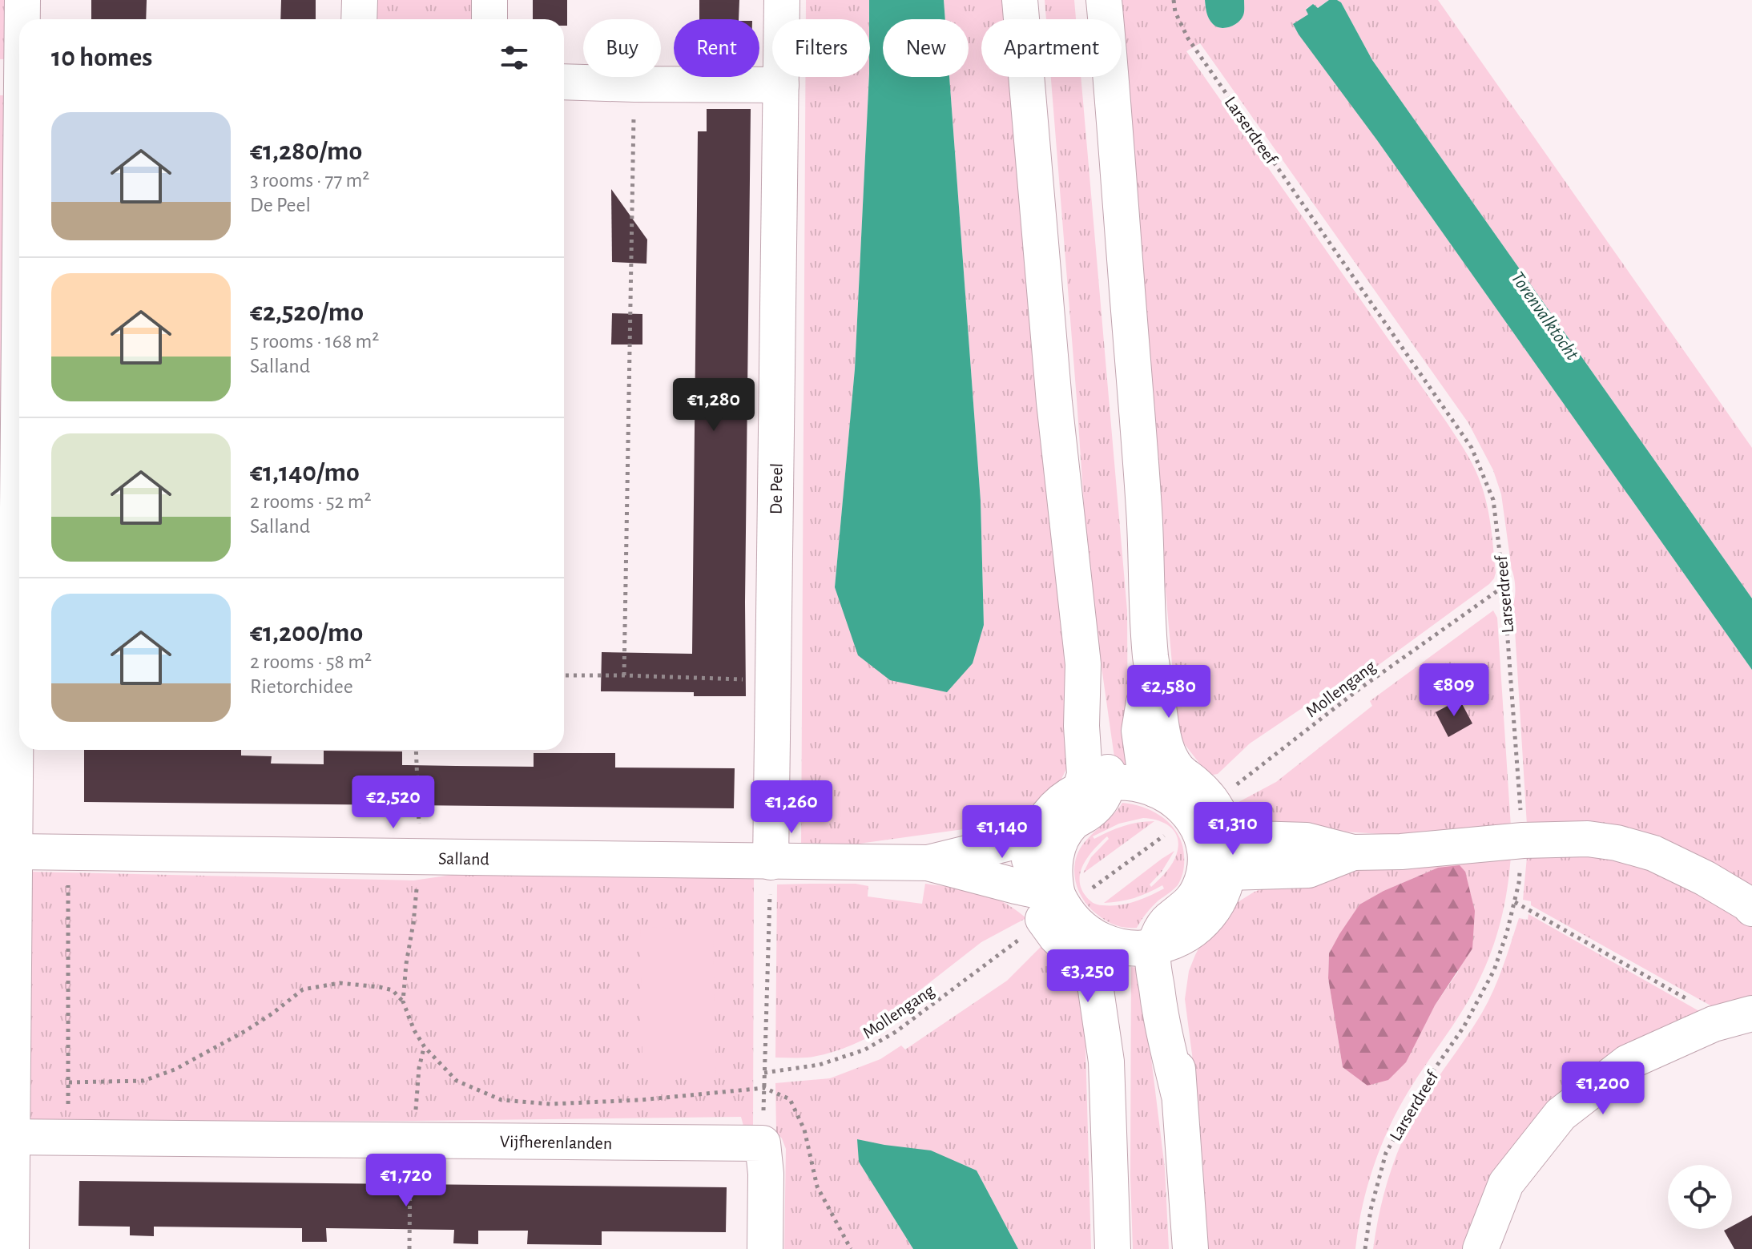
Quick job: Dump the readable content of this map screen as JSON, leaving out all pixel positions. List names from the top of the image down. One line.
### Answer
{"streets":{"street":["De Peel","Salland","Vijfherenlanden"],"path":["Larserdreef","Mollengang"]},"crossings":[["Larserdreef","Mollengang"],["De Peel","Salland"]],"water":["Torenvalktocht"],"page":{"chip":["Buy","Rent","Filters","New","Apartment"],"heading":"10 homes","list":[{"name":"€1,280/mo","note":"3 rooms · 77 m² · De Peel"},{"name":"€2,520/mo","note":"5 rooms · 168 m² · Salland"},{"name":"€1,140/mo","note":"2 rooms · 52 m² · Salland"},{"name":"€1,200/mo","note":"2 rooms · 58 m² · Rietorchidee"}],"price":["€1,280","€809","€2,580","€2,520","€1,260","€1,310","€1,140","€3,250","€1,200","€1,720"]}}
